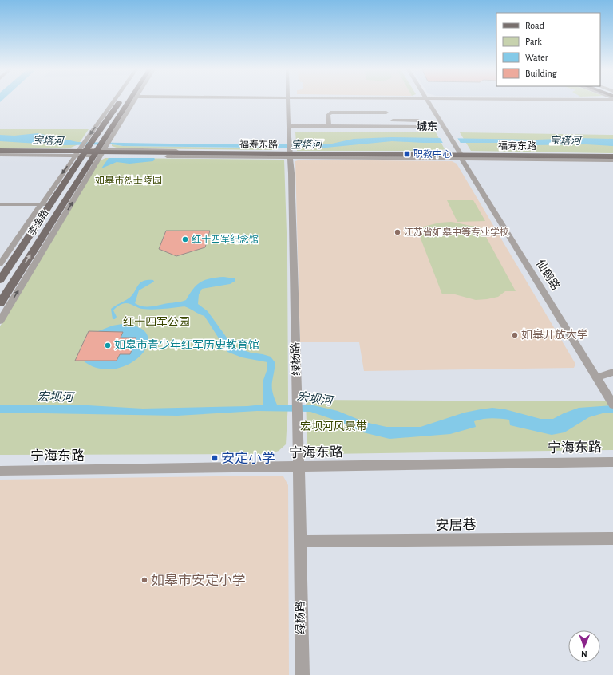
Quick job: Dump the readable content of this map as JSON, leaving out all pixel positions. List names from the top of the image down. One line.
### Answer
{"streets":{"main road":["福寿东路","李渔路"],"street":["仙鹤路","绿杨路","宁海东路","安居巷"]},"crossings":[["福寿东路","李渔路"],["福寿东路","仙鹤路"],["福寿东路","绿杨路"],["绿杨路","宁海东路"],["绿杨路","安居巷"]],"districts":["城东"],"water":["宝塔河","宏坝河"],"parks":["如皋市烈士陵园","红十四军公园","宏坝河风景带"],"places":{"transit":["职教中心","安定小学"],"other":["江苏省如皋中等专业学校","红十四军纪念馆","如皋开放大学","如皋市青少年红军历史教育馆","如皋市安定小学"]},"legend":["Road","Park","Water","Building"],"north":"bottom"}
